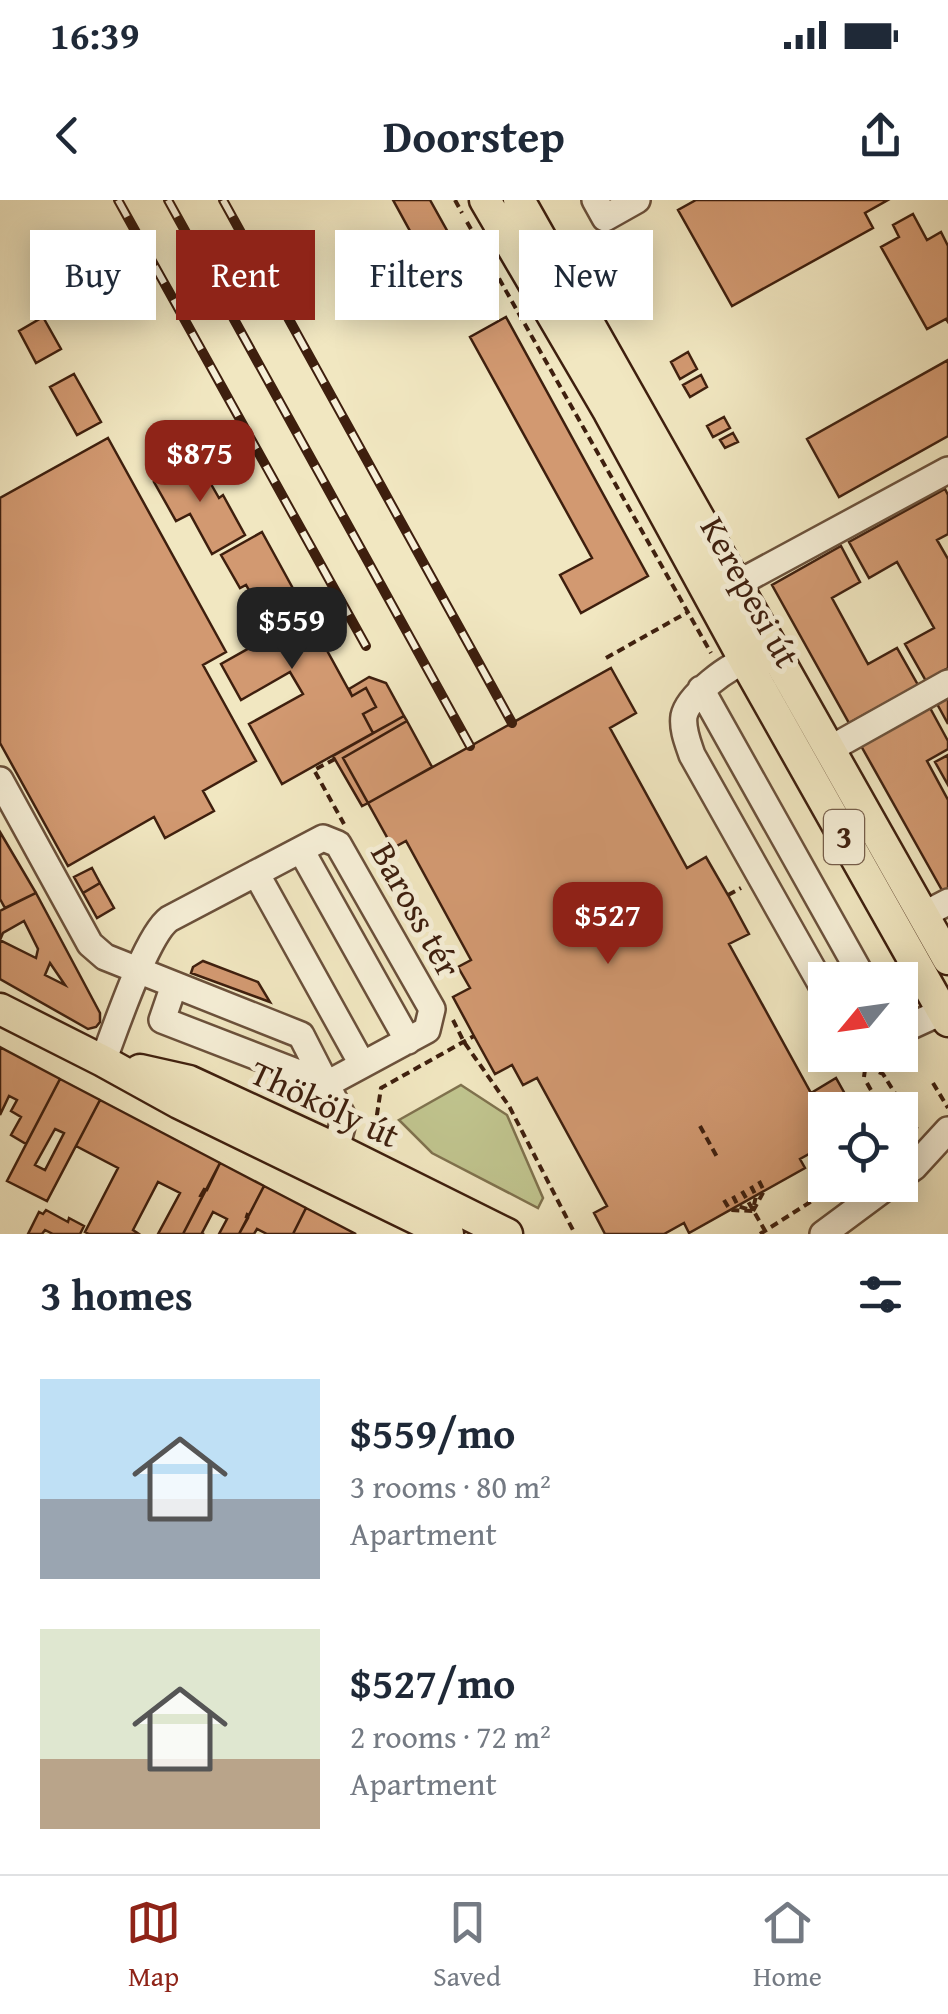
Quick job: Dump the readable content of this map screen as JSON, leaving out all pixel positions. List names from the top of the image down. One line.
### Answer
{"streets":{"main road":["Kerepesi út","3","Thököly út"],"street":["Baross tér"]},"crossings":[["Baross tér","Thököly út"]],"north":"bottom left","page":{"status":"16:39","header":"Doorstep","chip":["Buy","Rent","Filters","New"],"price":["$875","$559","$527"],"heading":"3 homes","list":[{"name":"$559/mo","note":"3 rooms · 80 m² · Apartment"},{"name":"$527/mo","note":"2 rooms · 72 m² · Apartment"}],"tabs":["Map","Saved","Home"]}}
